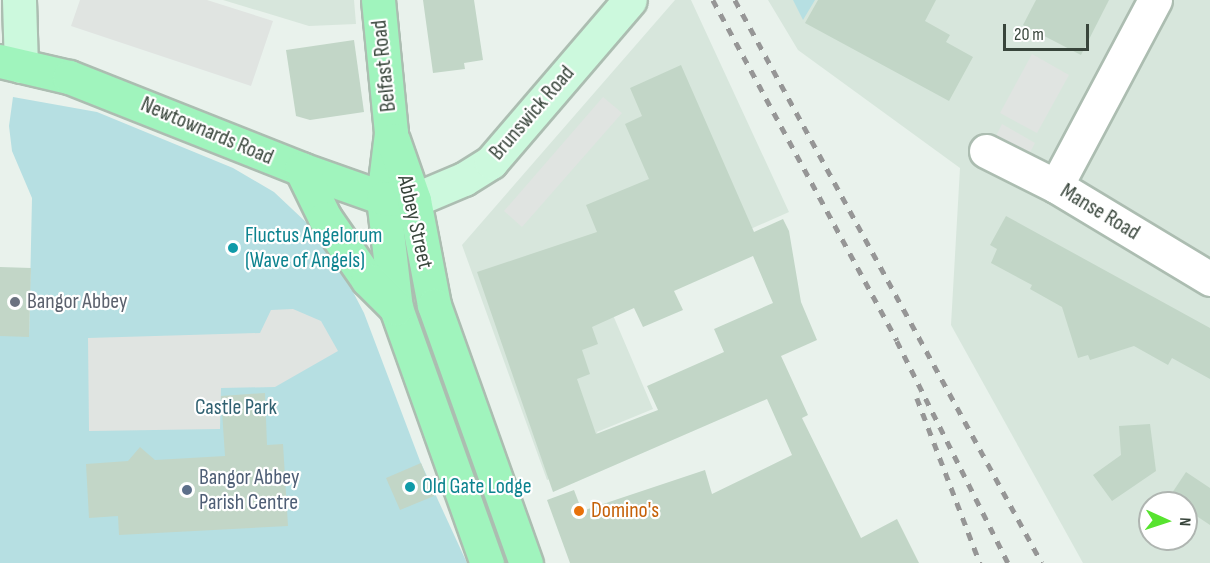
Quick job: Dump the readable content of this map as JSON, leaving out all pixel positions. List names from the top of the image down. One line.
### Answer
{"streets":{"main road":["Belfast Road","Brunswick Road","Newtownards Road","Abbey Street"],"street":["Manse Road"]},"crossings":[["Belfast Road","Abbey Street"],["Brunswick Road","Newtownards Road"],["Brunswick Road","Abbey Street"],["Newtownards Road","Abbey Street"]],"parks":["Castle Park"],"places":["Fluctus Angelorum (Wave of Angels)","Bangor Abbey","Old Gate Lodge","Bangor Abbey Parish Centre","Domino's"],"scale_bar":"20 m","north":"right"}
